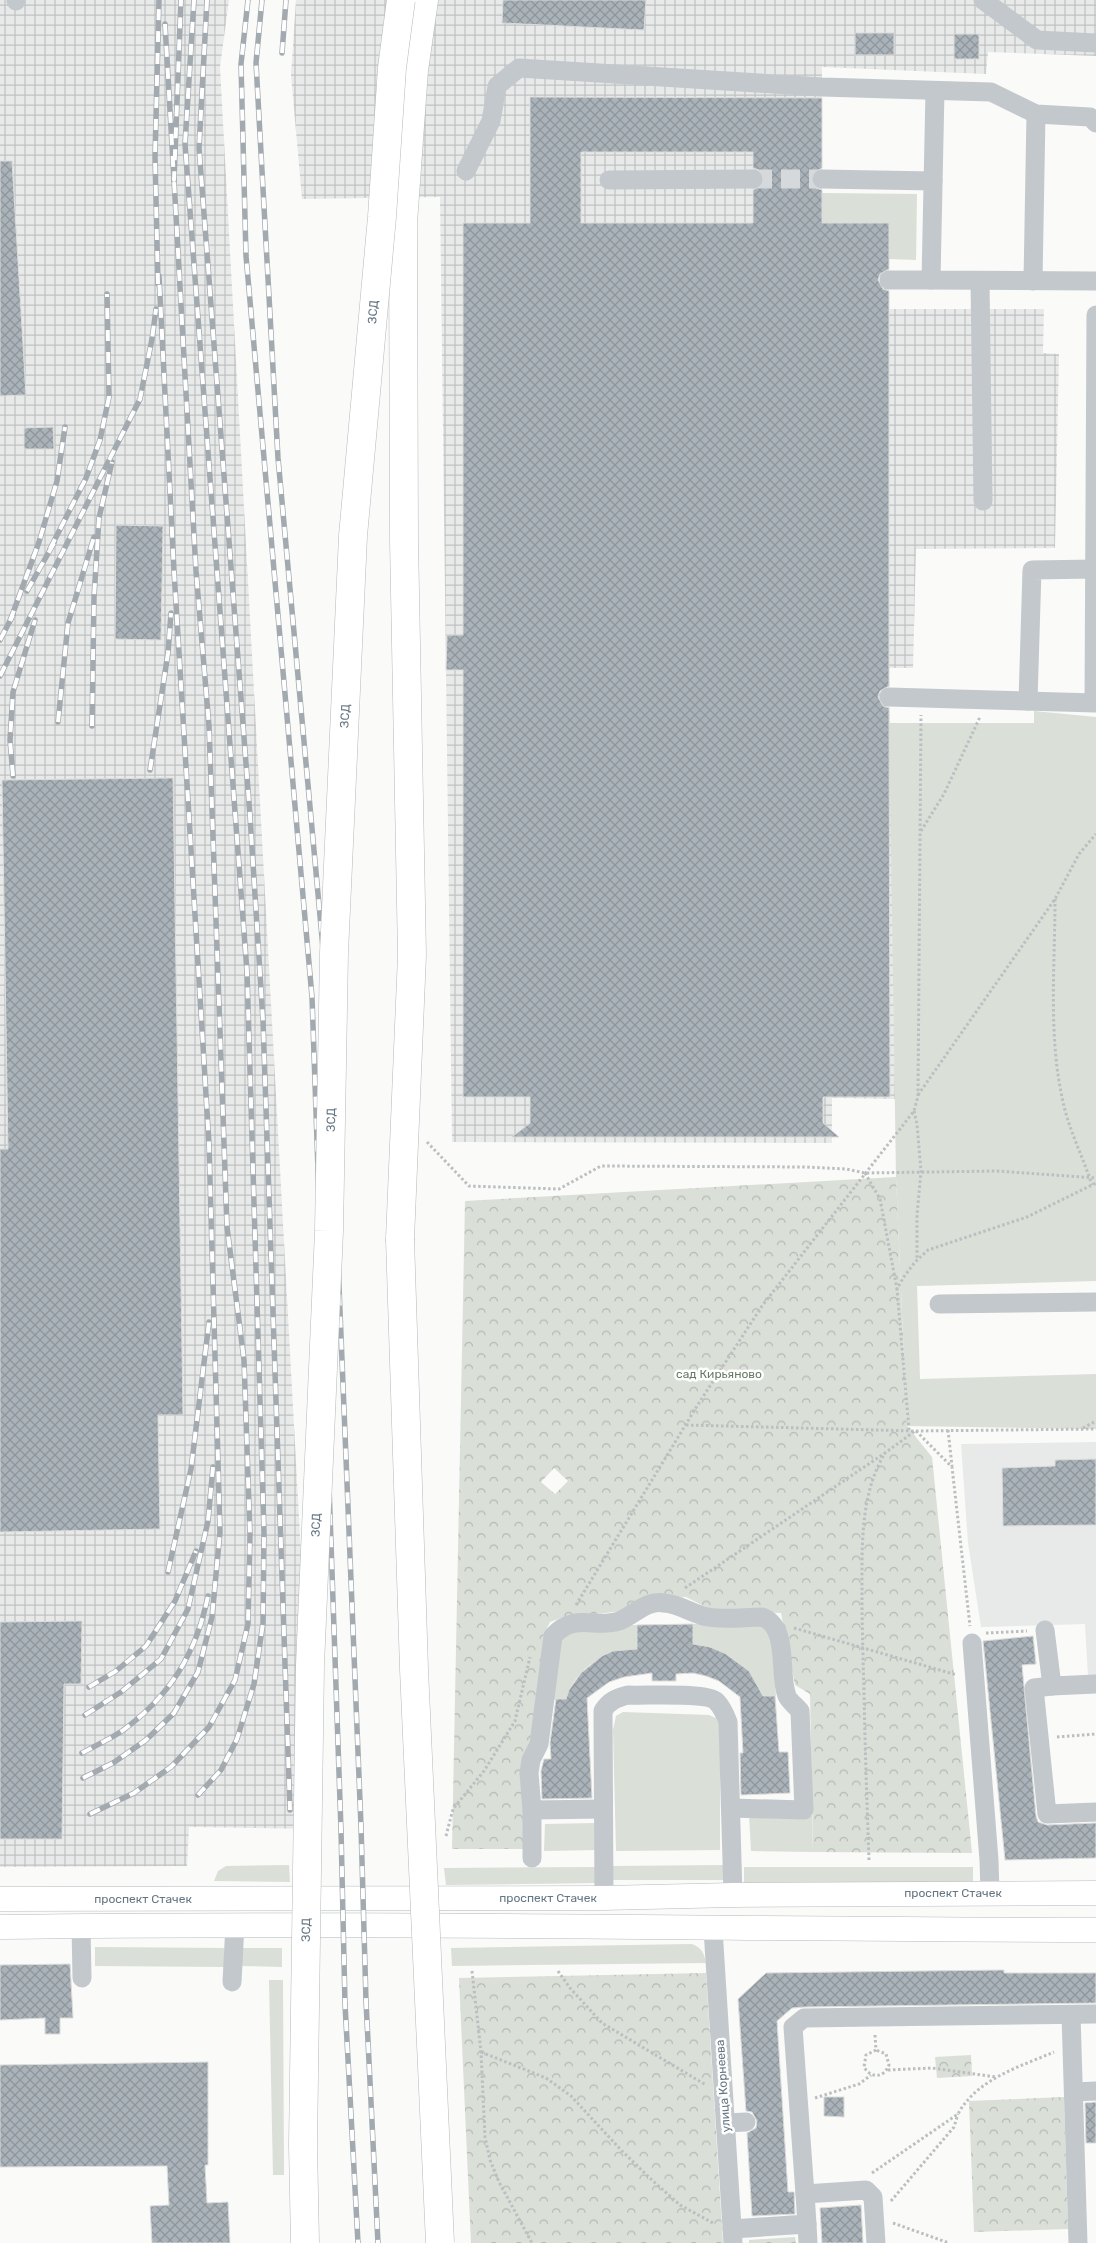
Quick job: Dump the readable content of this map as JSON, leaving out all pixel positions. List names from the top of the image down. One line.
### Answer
{"streets":{"highway":["ЗСД"],"main road":["проспект Стачек"],"street":["улица Корнеева"]},"crossings":[["проспект Стачек","улица Корнеева"]],"parks":["сад Кирьяново"]}
